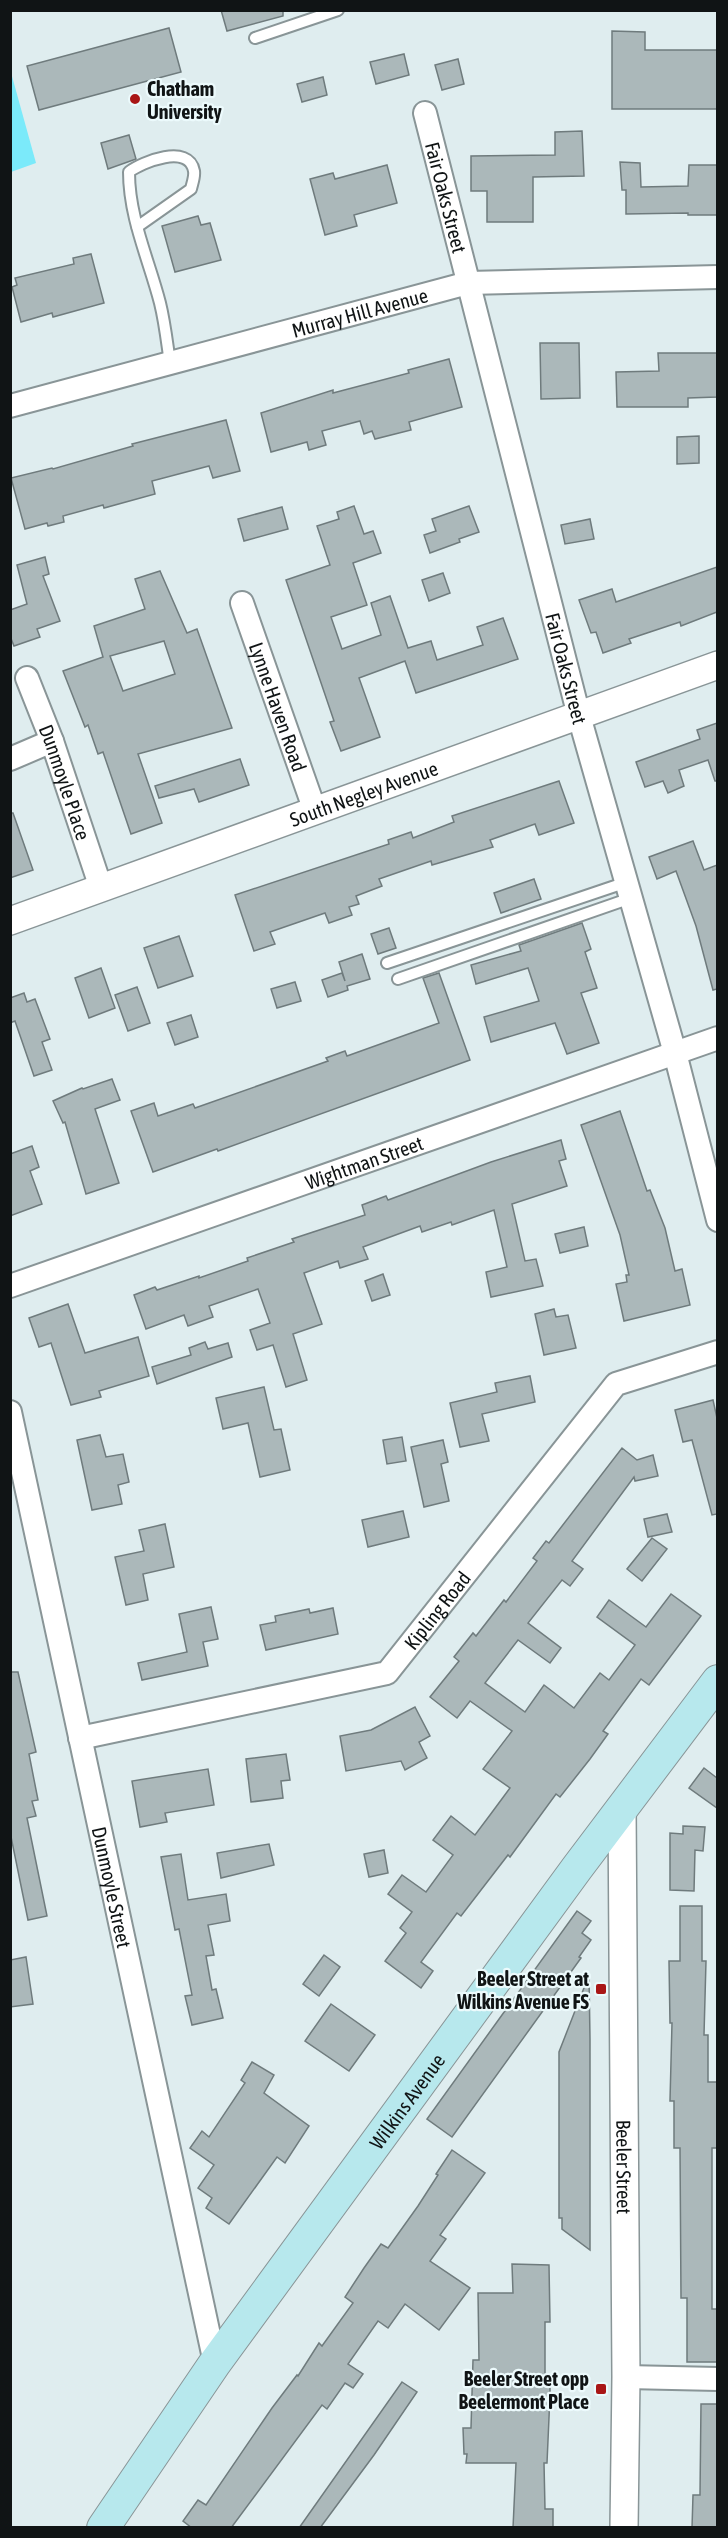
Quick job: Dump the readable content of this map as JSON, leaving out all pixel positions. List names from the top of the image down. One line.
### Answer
{"streets":{"main road":["Wilkins Avenue"],"street":["Fair Oaks Street","Murray Hill Avenue","Lynne Haven Road","Dunmoyle Place","South Negley Avenue","Wightman Street","Kipling Road","Dunmoyle Street","Beeler Street"]},"crossings":[["Fair Oaks Street","Murray Hill Avenue"],["Fair Oaks Street","South Negley Avenue"],["Fair Oaks Street","Wightman Street"],["Lynne Haven Road","South Negley Avenue"],["Dunmoyle Place","South Negley Avenue"],["Kipling Road","Dunmoyle Street"],["Dunmoyle Street","Wilkins Avenue"],["Wilkins Avenue","Beeler Street"]],"places":{"other":["Chatham University"],"transit":["Beeler Street at Wilkins Avenue FS","Beeler Street opp Beelermont Place"]}}
